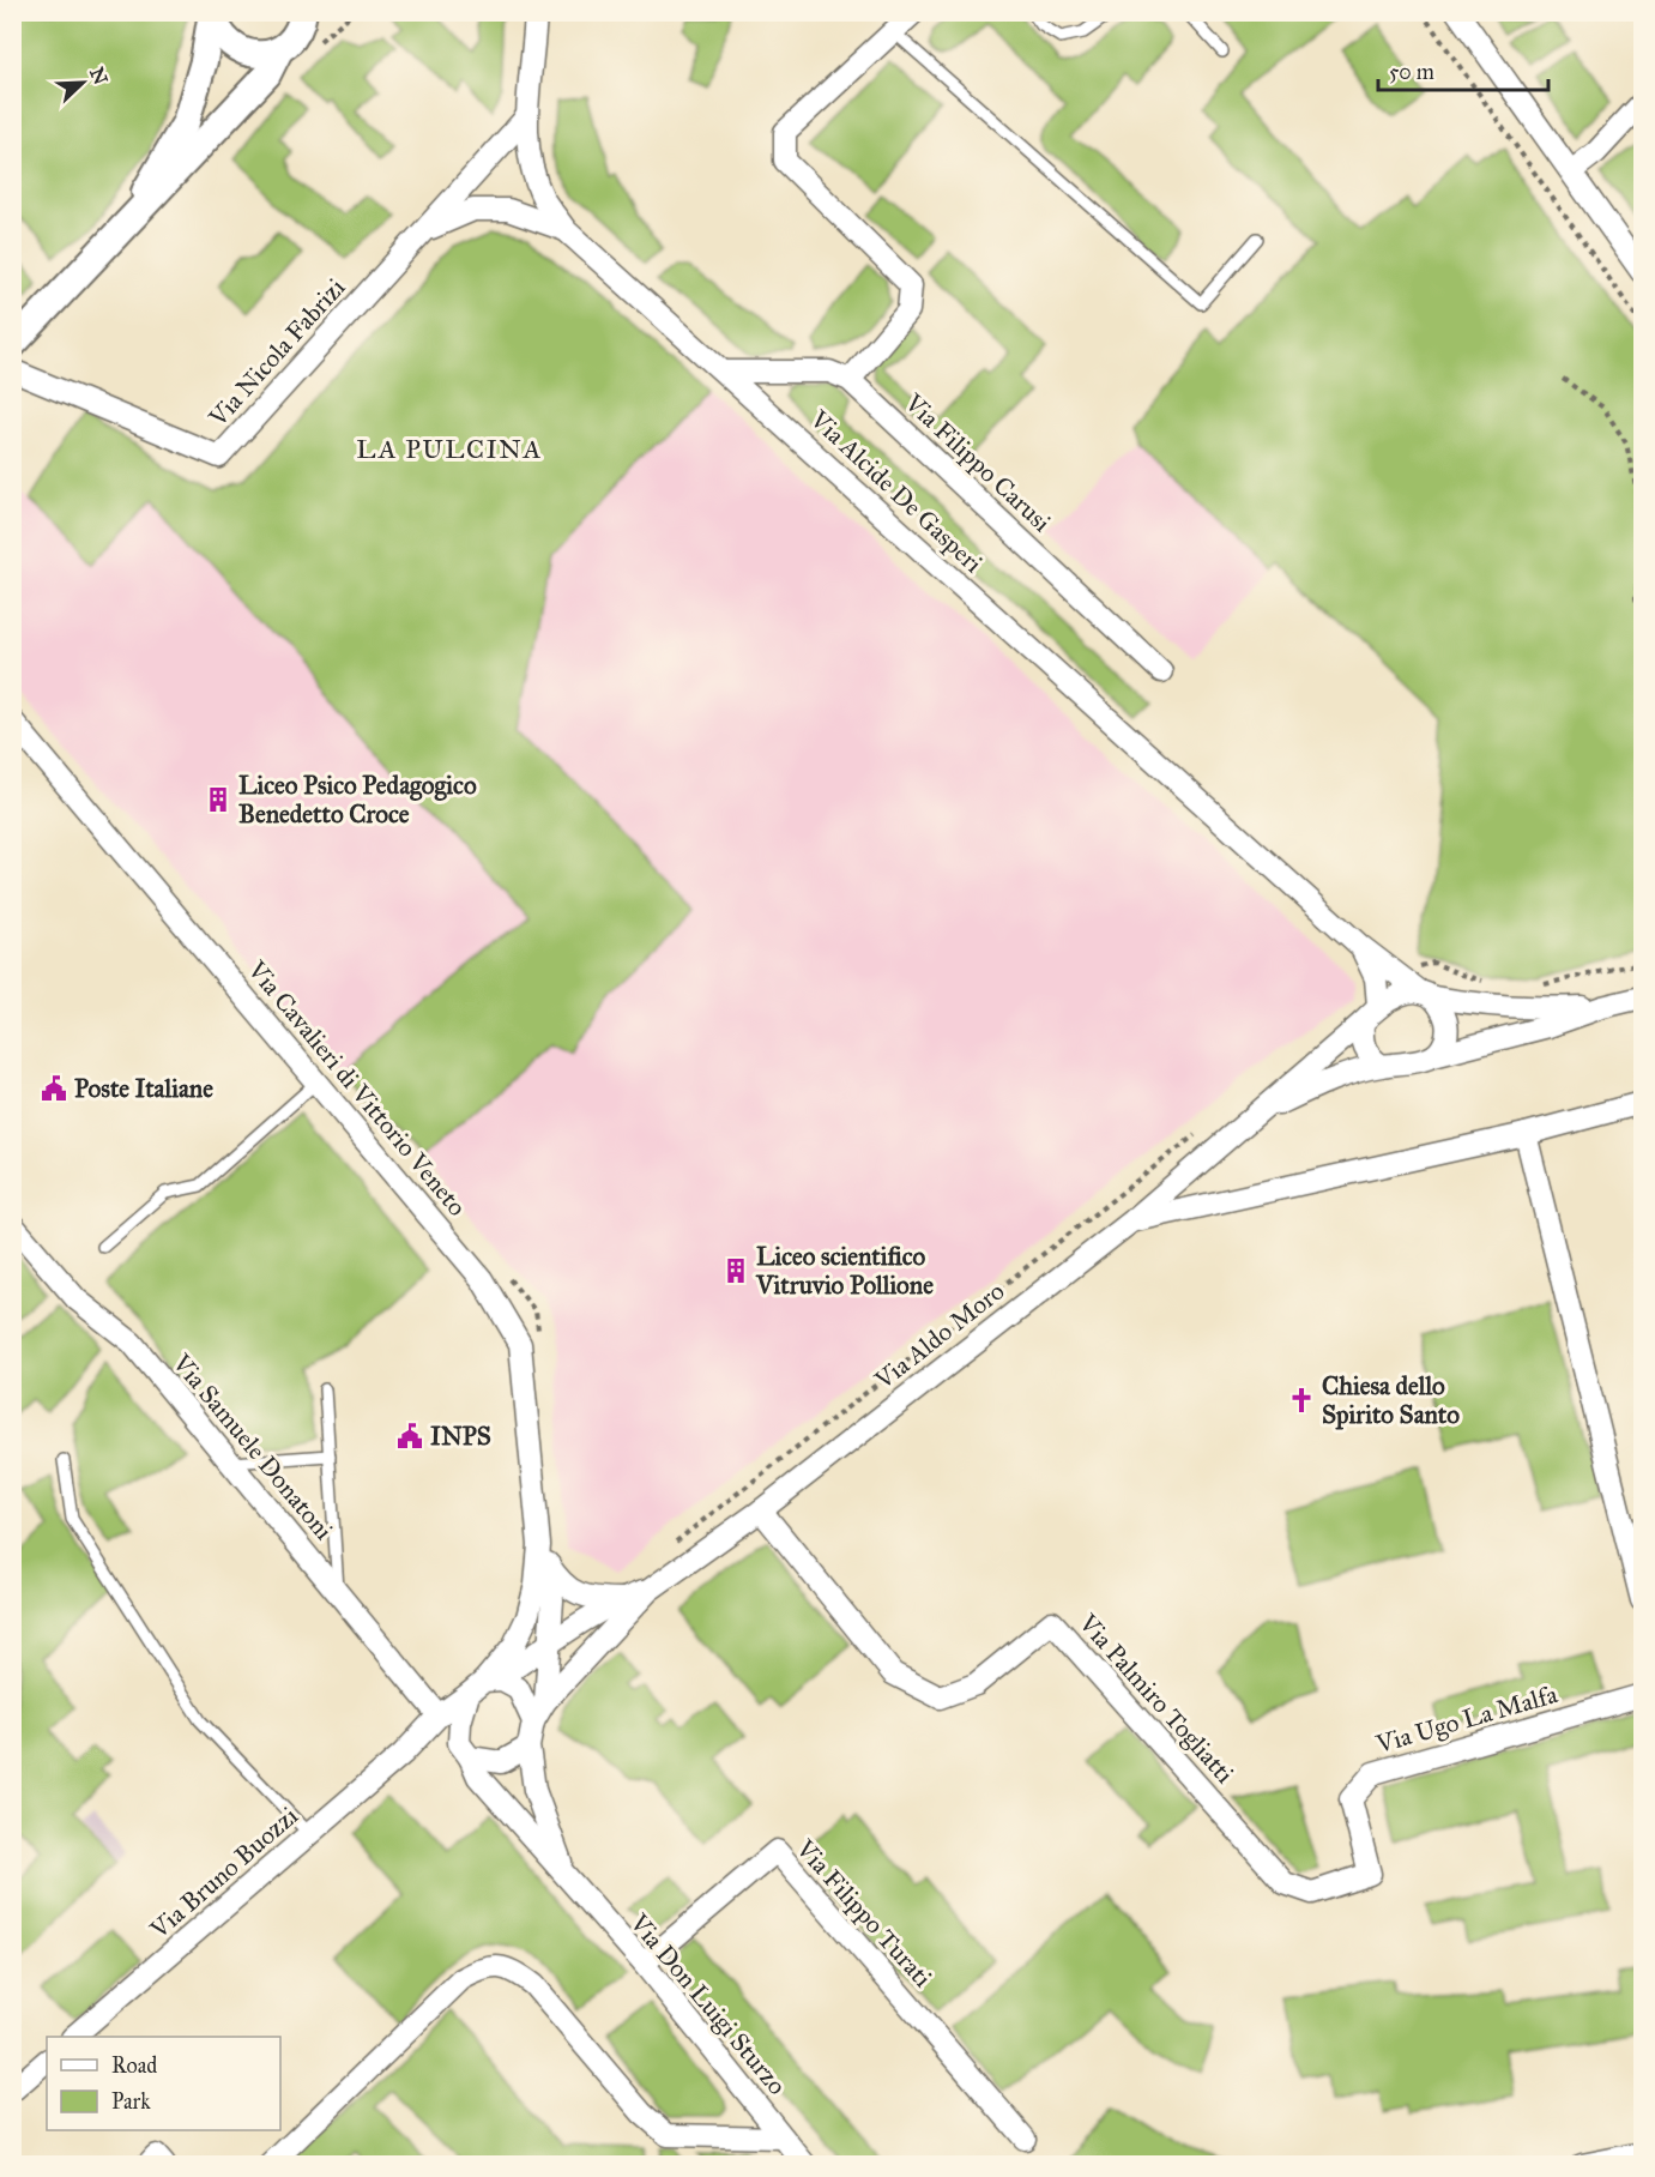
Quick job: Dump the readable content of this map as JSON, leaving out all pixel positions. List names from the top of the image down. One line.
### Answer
{"streets":{"street":["Via Nicola Fabrizi","Via Filippo Carusi","Via Alcide De Gasperi","Via Cavalieri di Vittorio Veneto","Via Aldo Moro","Via Samuele Donatoni","Via Palmiro Togliatti","Via Ugo La Malfa","Via Bruno Buozzi","Via Filippo Turati","Via Don Luigi Sturzo"]},"crossings":[["Via Nicola Fabrizi","Via Alcide De Gasperi"],["Via Filippo Carusi","Via Alcide De Gasperi"],["Via Alcide De Gasperi","Via Aldo Moro"],["Via Aldo Moro","Via Palmiro Togliatti"],["Via Samuele Donatoni","Via Bruno Buozzi"],["Via Palmiro Togliatti","Via Ugo La Malfa"],["Via Bruno Buozzi","Via Don Luigi Sturzo"],["Via Filippo Turati","Via Don Luigi Sturzo"]],"districts":["LA PULCINA"],"places":{"building":["Liceo Psico Pedagogico Benedetto Croce","Liceo scientifico Vitruvio Pollione"],"public building":["Poste Italiane","INPS"],"church":["Chiesa dello Spirito Santo"]},"legend":["Road","Park"],"scale_bar":"50 m","north":"top right"}
